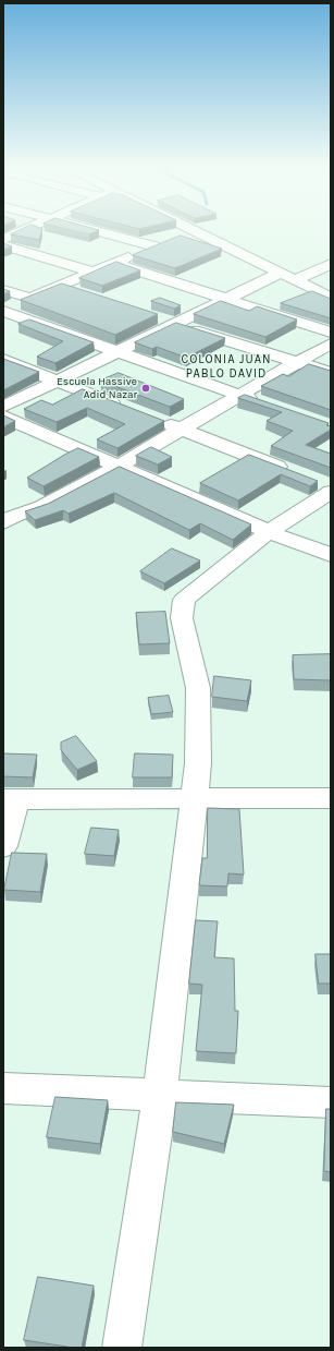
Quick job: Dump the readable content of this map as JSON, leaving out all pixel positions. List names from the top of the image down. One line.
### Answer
{"districts":["COLONIA JUAN PABLO DAVID"],"places":["Escuela Hassive Adid Nazar"]}
